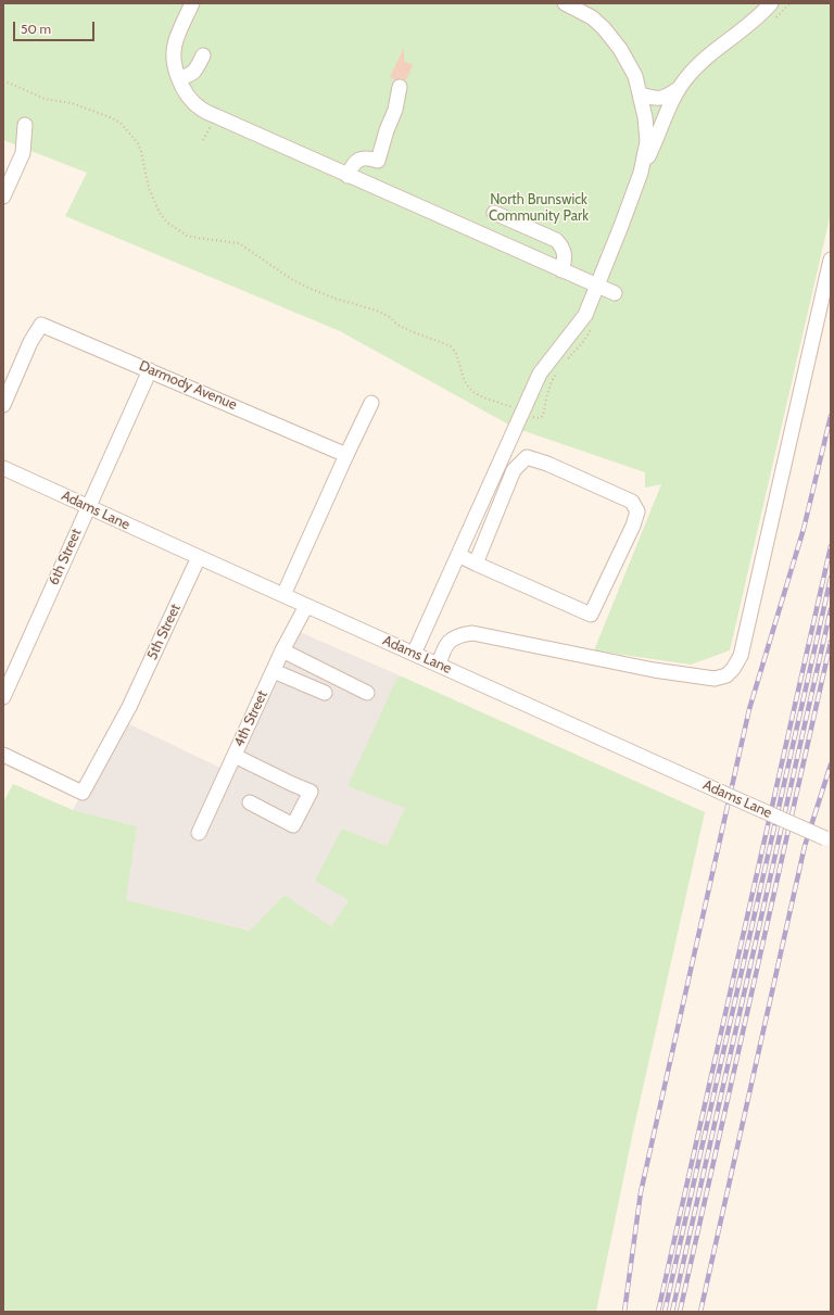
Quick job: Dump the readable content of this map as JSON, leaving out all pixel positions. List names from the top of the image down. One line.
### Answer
{"streets":{"street":["Darmody Avenue","Adams Lane","6th Street","5th Street","4th Street"]},"crossings":[["Darmody Avenue","6th Street"],["Adams Lane","6th Street"],["Adams Lane","5th Street"],["Adams Lane","4th Street"]],"parks":["North Brunswick Community Park"],"scale_bar":"50 m"}
